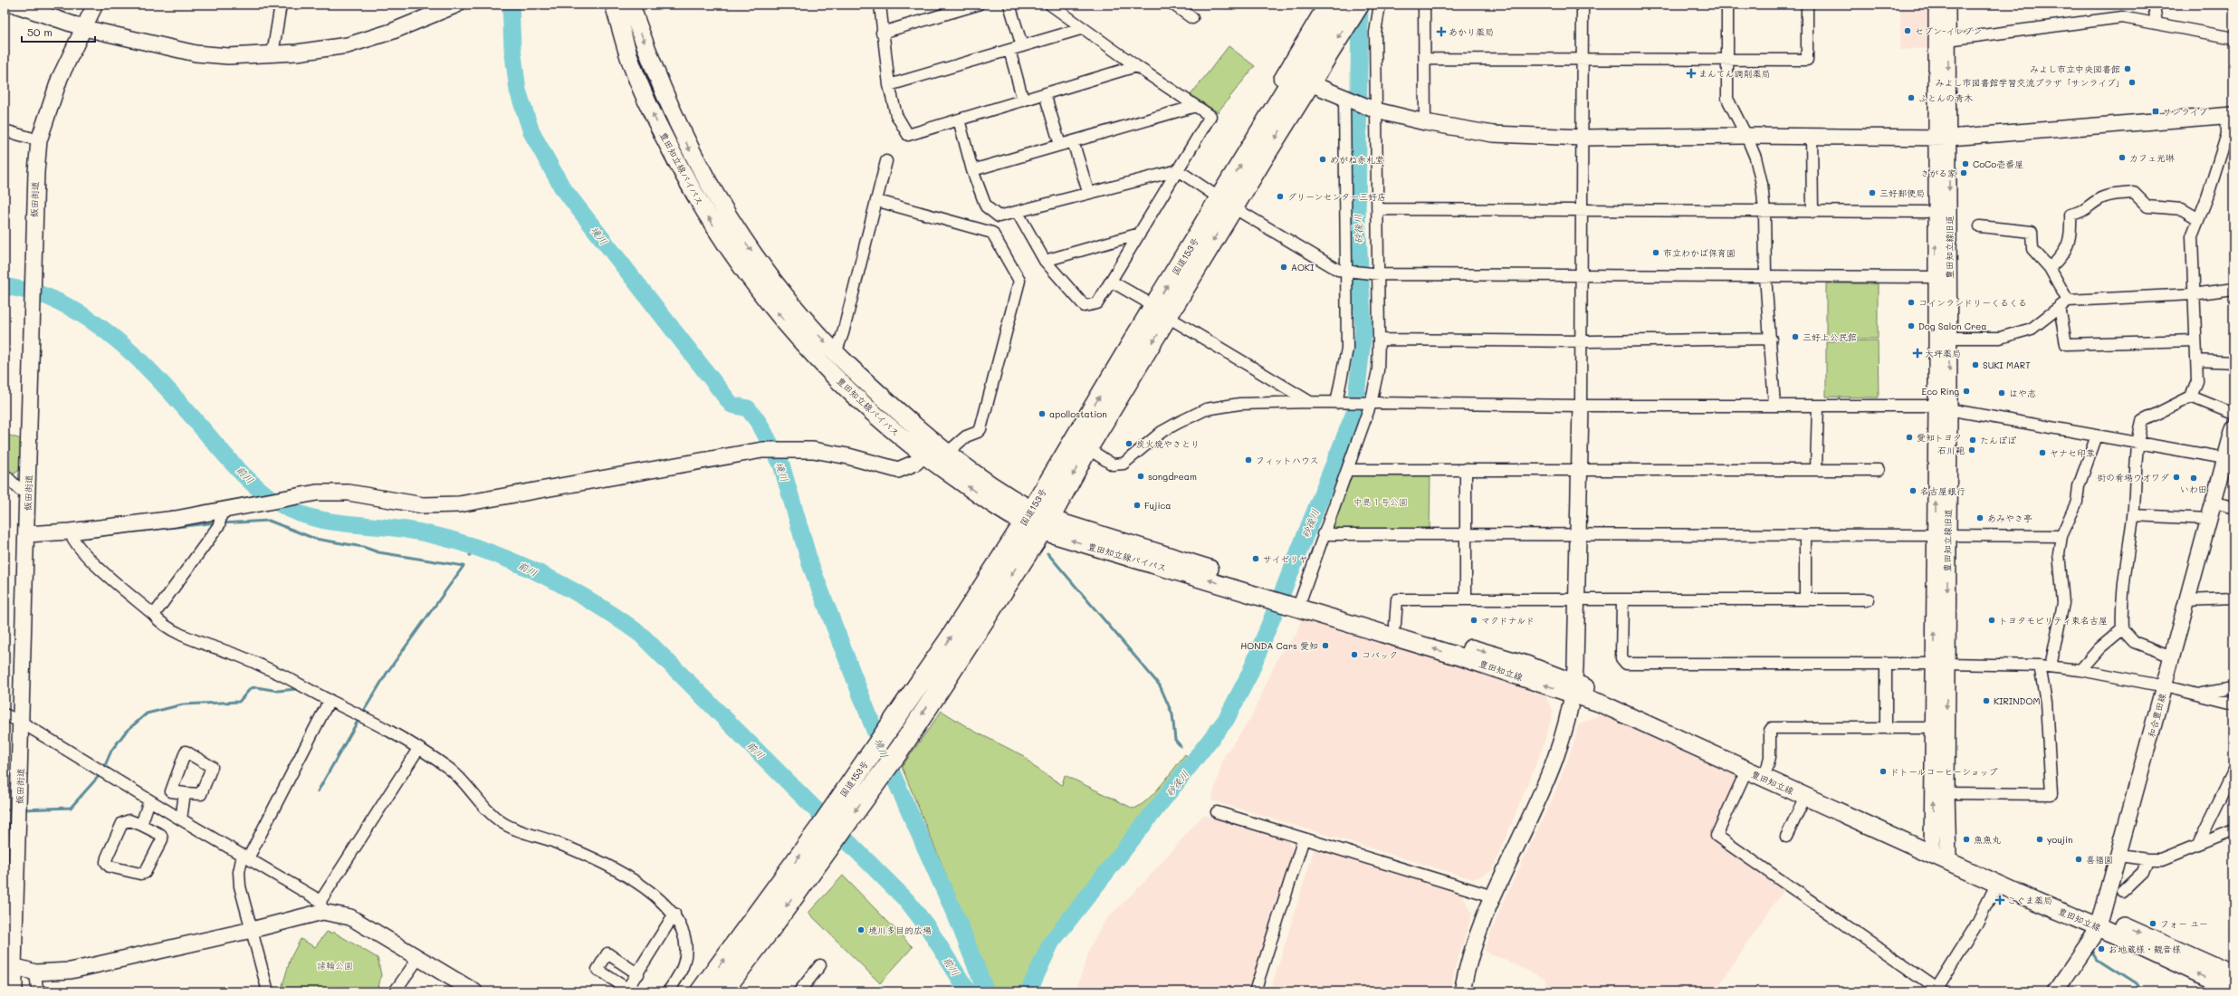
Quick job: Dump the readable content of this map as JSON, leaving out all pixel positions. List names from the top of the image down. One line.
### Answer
{"streets":{"highway":["国道153号"],"main road":["豊田知立線バイパス","飯田街道","豊田知立線"],"street":["豊田知立線旧道","和合豊田線"]},"crossings":[["豊田知立線バイパス","国道153号"],["豊田知立線バイパス","豊田知立線"],["豊田知立線旧道","豊田知立線"],["豊田知立線","和合豊田線"]],"water":["砂後川","境川","前川"],"parks":["中島１号公園","諸輪公園"],"places":{"other":["セブン-イレブン","みよし市立中央図書館","みよし市図書館学習交流プラザ「サンライブ」","ふとんの青木","カフェ光琳","めがね赤札堂","CoCo壱番屋","きがる家","三好郵便局","グリーンセンター三好店","市立わかば保育園","AOKI","コインランドリーくるくる","Dog Salon Crea","三好上公民館","SUKI MART","Eco Ring","はや志","apollostation","愛知トヨタ","たんぽぽ","炭火焼やきとり","石川鞄","ヤナセ印章","フィットハウス","songdream","街の肴場ウオワダ","いわ田","名古屋銀行","Fujica","あみやき亭","サイゼリヤ","マクドナルド","トヨタモビリティ東名古屋","HONDA Cars 愛知","コバック","KIRINDOM","ドトールコーヒーショップ","魚魚丸","youjin","喜福園","フォー ユー","境川多目的広場","お地蔵様・観音様"],"health":["あかり薬局","まんてん調剤薬局","大坪薬局","こぐま薬局"],"transit":["サンライブ"]},"scale_bar":"50 m"}
